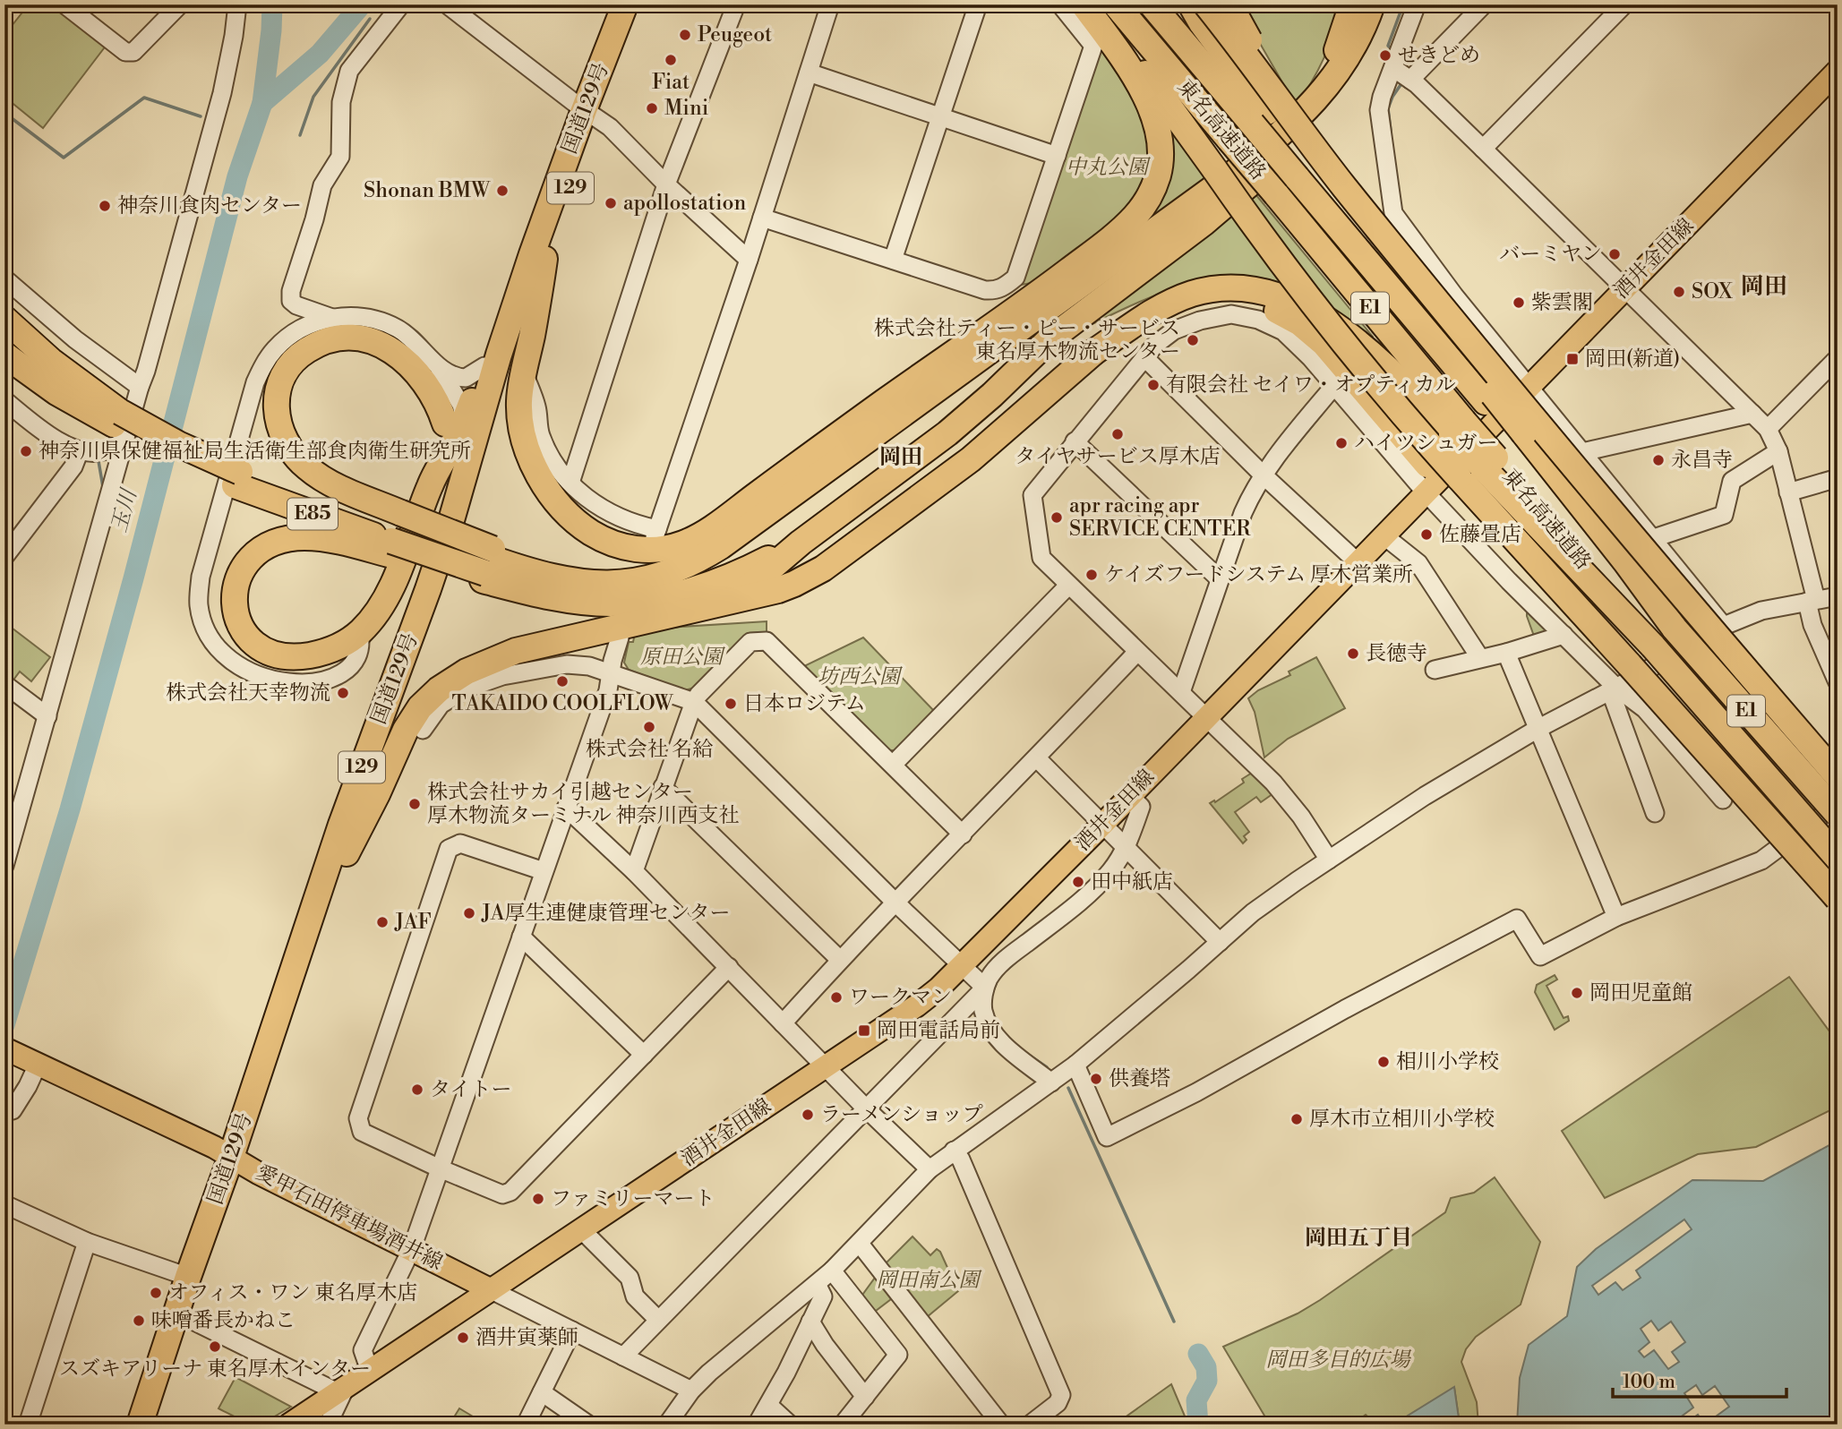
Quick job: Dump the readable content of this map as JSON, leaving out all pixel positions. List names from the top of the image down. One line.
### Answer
{"streets":{"highway":["国道129号","東名高速道路","129","E1","E85"],"main road":["酒井金田線","愛甲石田停車場酒井線"]},"crossings":[["国道129号","愛甲石田停車場酒井線"],["酒井金田線","愛甲石田停車場酒井線"]],"districts":["岡田","岡田","岡田五丁目"],"water":["玉川"],"parks":["中丸公園","原田公園","坊西公園","岡田南公園","岡田多目的広場"],"places":{"other":["Peugeot","せきどめ","Fiat","Mini","Shonan BMW","apollostation","神奈川食肉センター","バーミヤン","SOX","紫雲閣","株式会社ティー・ピー・サービス 東名厚木物流センター","有限会社 セイワ・オプティカル","タイヤサービス厚木店","ハイツシュガー","神奈川県保健福祉局生活衛生部食肉衛生研究所","永昌寺","apr racing apr SERVICE CENTER","佐藤畳店","ケイズフードシステム 厚木営業所","長徳寺","TAKAIDO COOLFLOW","株式会社天幸物流","日本ロジテム","株式会社 名給","株式会社サカイ引越センター 厚木物流ターミナル 神奈川西支社","田中紙店","JA厚生連健康管理センター","JAF","岡田児童館","ワークマン","相川小学校","供養塔","タイトー","ラーメンショップ","厚木市立相川小学校","ファミリーマート","オフィス・ワン 東名厚木店","味噌番長かねこ","酒井寅薬師","スズキアリーナ 東名厚木インター"],"transit":["岡田(新道)","岡田電話局前"]},"scale_bar":"100 m"}
